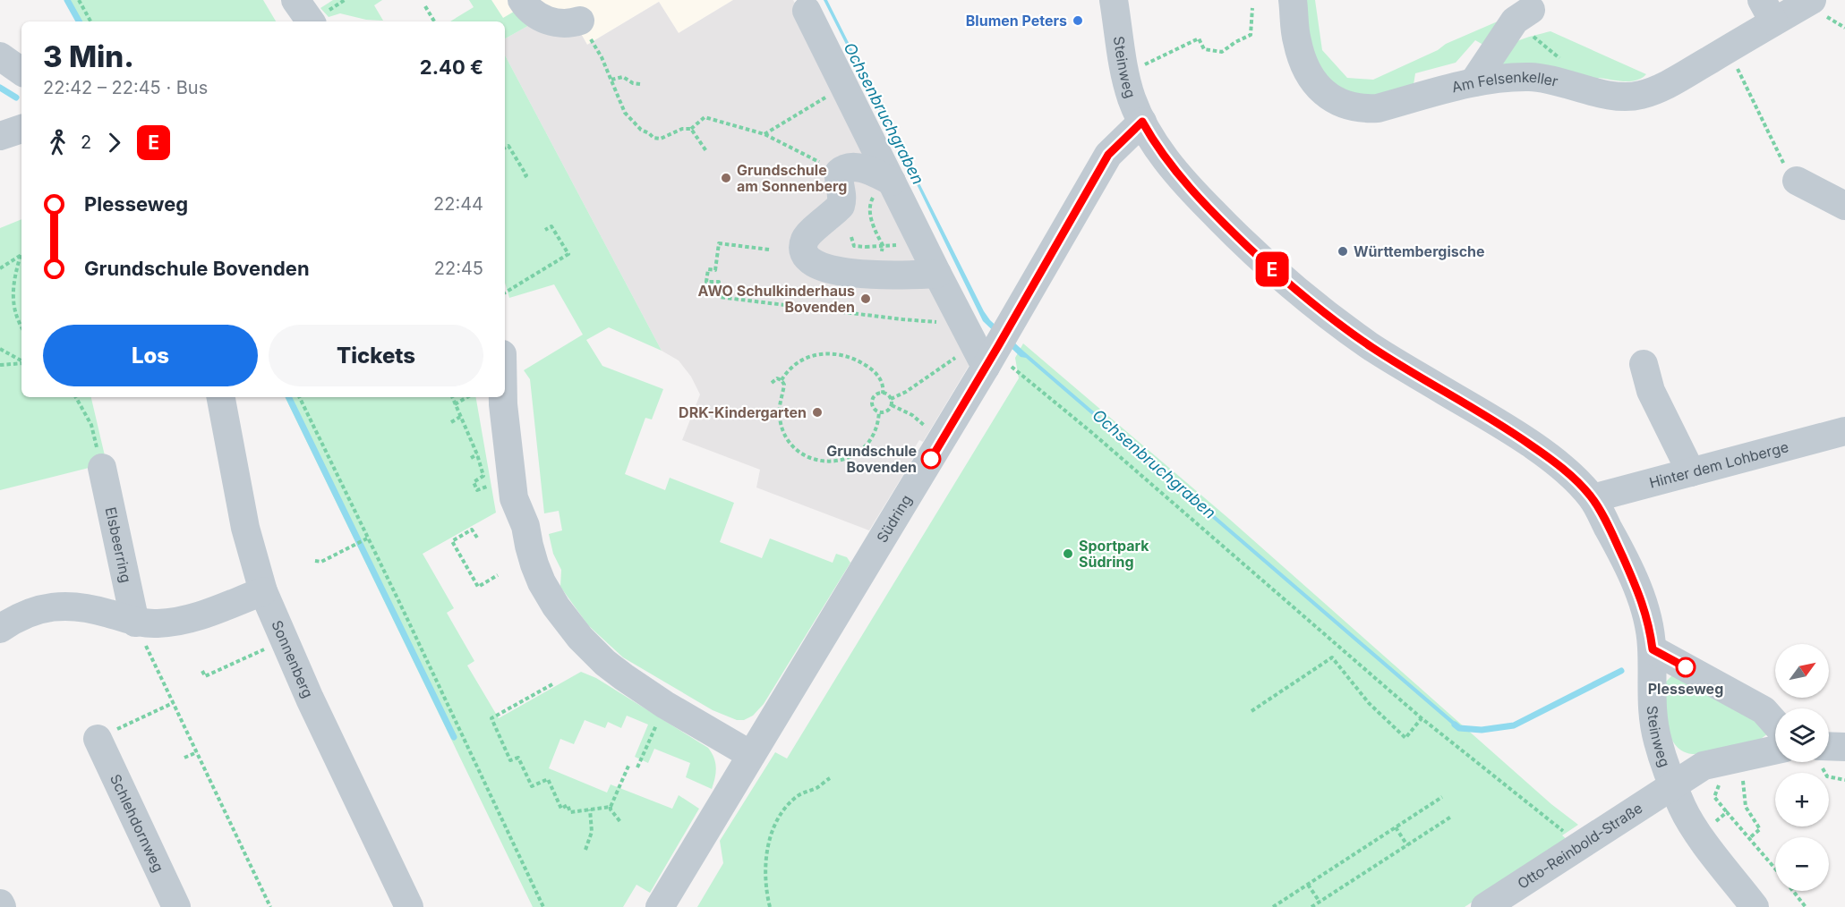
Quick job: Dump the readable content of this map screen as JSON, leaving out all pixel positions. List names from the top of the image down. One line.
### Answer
{"streets":{"street":["Steinweg","Am Felsenkeller","Hinter dem Lohberge","Südring","Elsbeerring","Sonnenberg","Schlehdornweg","Otto-Reinbold-Straße"]},"crossings":[["Steinweg","Hinter dem Lohberge"],["Steinweg","Südring"],["Steinweg","Otto-Reinbold-Straße"]],"water":["Ochsenbruchgraben"],"places":["Blumen Peters","Grundschule am Sonnenberg","Württembergische","AWO Schulkinderhaus Bovenden","DRK-Kindergarten","Grundschule Bovenden","Sportpark Südring","Plesseweg"],"lines":["bus line E"],"north":"top right","page":{"on_map":"E","heading":["3 Min.","22:42 – 22:45 · Bus","2.40 €"],"legs":["2","E"],"list":[{"name":"Plesseweg","value":"22:44"},{"name":"Grundschule Bovenden","value":"22:45"}],"buttons":["Los","Tickets"],"map_buttons":["+","−"]}}
